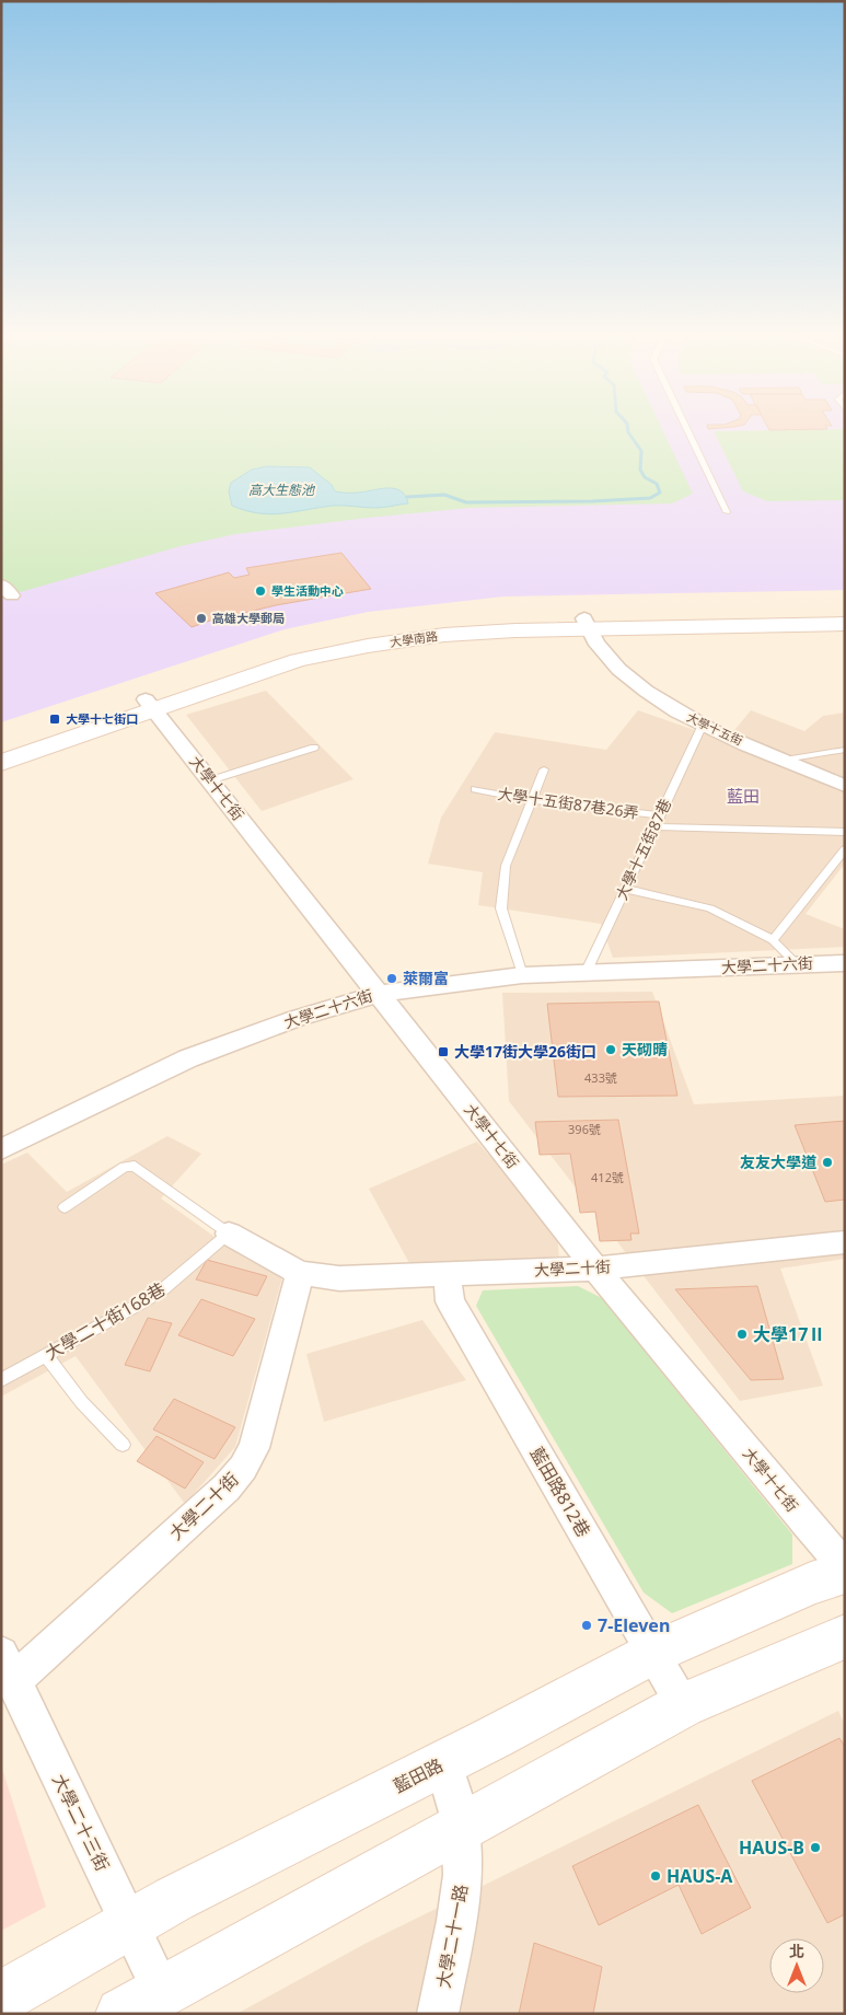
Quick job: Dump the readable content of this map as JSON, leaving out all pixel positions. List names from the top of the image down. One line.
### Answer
{"streets":{"street":["大學南路","大學十五街","大學十七街","大學二十六街","大學二十街","藍田路812巷","藍田路","大學二十三街","大學二十一路"],"lane":["大學十五街87巷26弄","大學十五街87巷","大學二十街168巷"]},"crossings":[["大學南路","大學十五街"],["大學南路","大學十七街"],["大學十五街","大學十五街87巷"],["大學十七街","大學二十六街"],["大學十七街","大學二十街"],["大學十五街87巷26弄","大學十五街87巷"],["大學十五街87巷","大學二十六街"],["大學二十街","大學二十街168巷"],["大學二十街","藍田路812巷"],["大學二十街","大學二十三街"],["藍田路812巷","藍田路"],["藍田路","大學二十三街"],["藍田路","大學二十一路"]],"districts":["藍田"],"water":["高大生態池"],"places":{"other":["學生活動中心","高雄大學郵局","萊爾富","天砌晴","友友大學道","大學17Ⅱ","7-Eleven","HAUS-B","HAUS-A"],"transit":["大學十七街口","大學17街大學26街口"]},"house_numbers":["433號","396號","412號"],"north":"top"}
